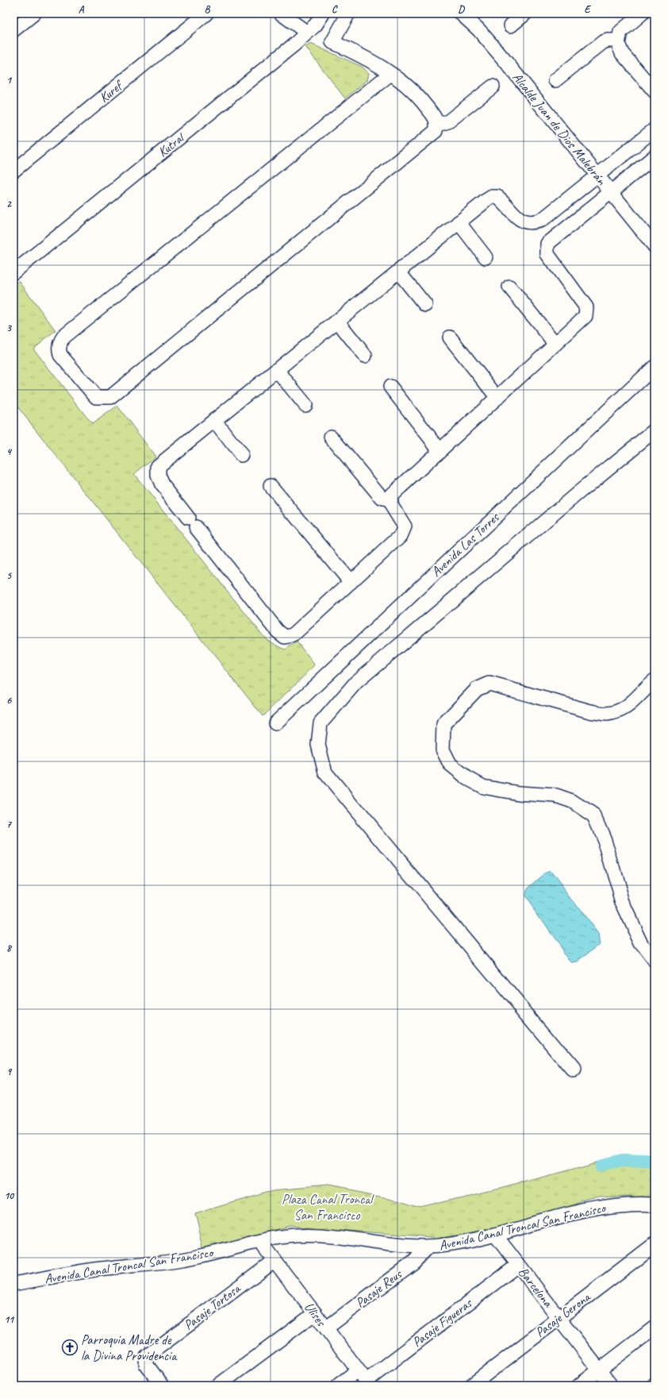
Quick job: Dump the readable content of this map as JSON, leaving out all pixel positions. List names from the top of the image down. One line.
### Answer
{"streets":{"street":["Kuref","Alcalde Juan de Dios Malebrán","Kutral","Avenida Las Torres","Avenida Canal Troncal San Francisco","Barcelona","Pasaje Reus","Pasaje Tortosa","Ulises","Pasaje Gerona","Pasaje Figueras"]},"crossings":[["Avenida Canal Troncal San Francisco","Barcelona"],["Avenida Canal Troncal San Francisco","Pasaje Reus"],["Avenida Canal Troncal San Francisco","Ulises"],["Barcelona","Pasaje Gerona"],["Barcelona","Pasaje Figueras"],["Pasaje Reus","Ulises"],["Pasaje Tortosa","Ulises"],["Ulises","Pasaje Figueras"]],"parks":["Plaza Canal Troncal San Francisco"],"places":{"church":["Parroquia Madre de la Divina Providencia"]},"grid":{"columns":["A","B","C","D","E"],"rows":["1","2","3","4","5","6","7","8","9","10","11"]}}
